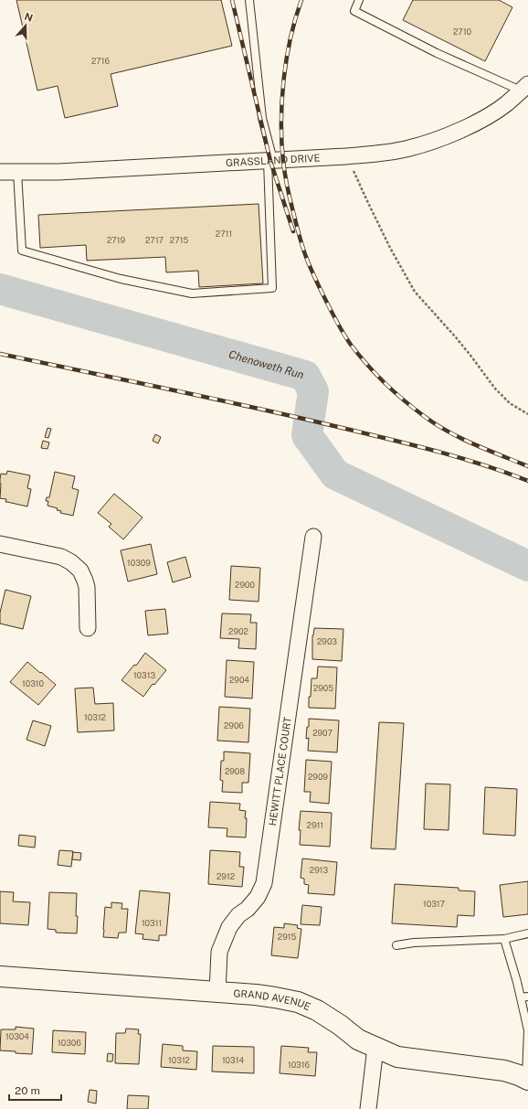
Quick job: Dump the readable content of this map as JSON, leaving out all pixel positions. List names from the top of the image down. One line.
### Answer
{"streets":{"street":["GRASSLAND DRIVE","HEWITT PLACE COURT","GRAND AVENUE"]},"crossings":[["HEWITT PLACE COURT","GRAND AVENUE"]],"water":["Chenoweth Run"],"house_numbers":["2710","2716","2711","2719","2717","2715","10309","2900","2902","2903","10313","2904","10310","2905","10312","2906","2907","2908","2909","2911","2913","2912","10317","10311","2915","10304","10306","10312","10314","10316"],"scale_bar":"20 m","north":"top"}
